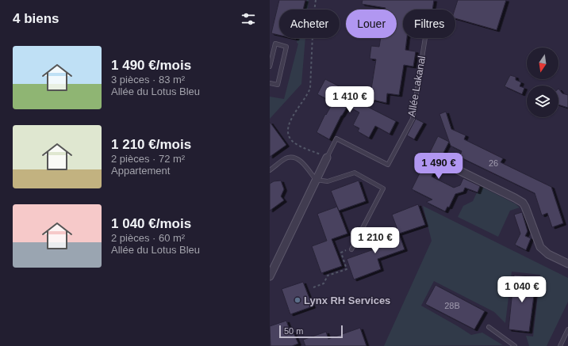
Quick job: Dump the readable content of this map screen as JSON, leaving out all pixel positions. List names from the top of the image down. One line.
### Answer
{"streets":{"street":["Allée Lakanal"]},"places":["Lynx RH Services"],"house_numbers":["26","28B"],"scale_bar":"50 m","north":"bottom","page":{"heading":"4 biens","chip":["Acheter","Louer","Filtres"],"list":[{"name":"1 490 €/mois","note":"3 pièces · 83 m² · Allée du Lotus Bleu"},{"name":"1 210 €/mois","note":"2 pièces · 72 m² · Appartement"},{"name":"1 040 €/mois","note":"2 pièces · 60 m² · Allée du Lotus Bleu"}],"price":["1 410 €","1 490 €","1 210 €","1 040 €"],"scale":"50 m"}}
